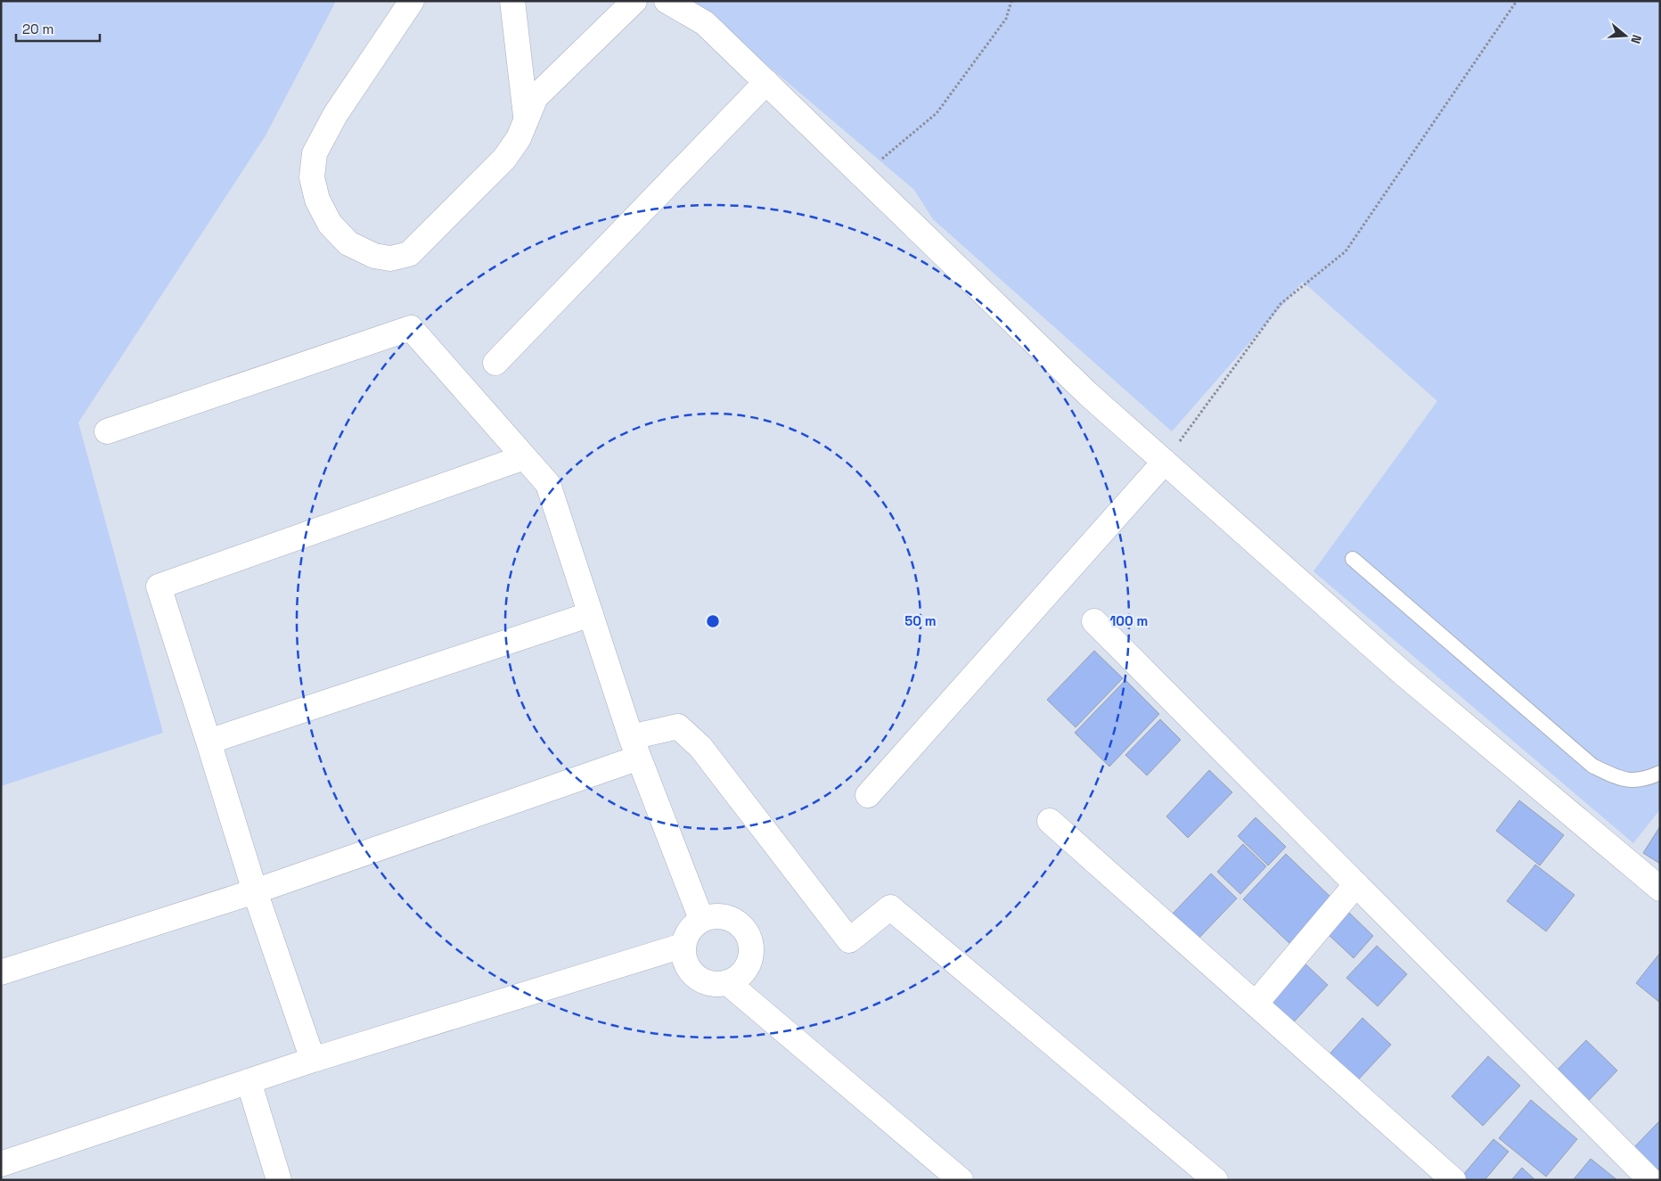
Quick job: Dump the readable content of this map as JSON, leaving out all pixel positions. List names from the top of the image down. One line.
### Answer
{"scale_bar":"20 m","north":"right","rings":["50 m","100 m"]}
